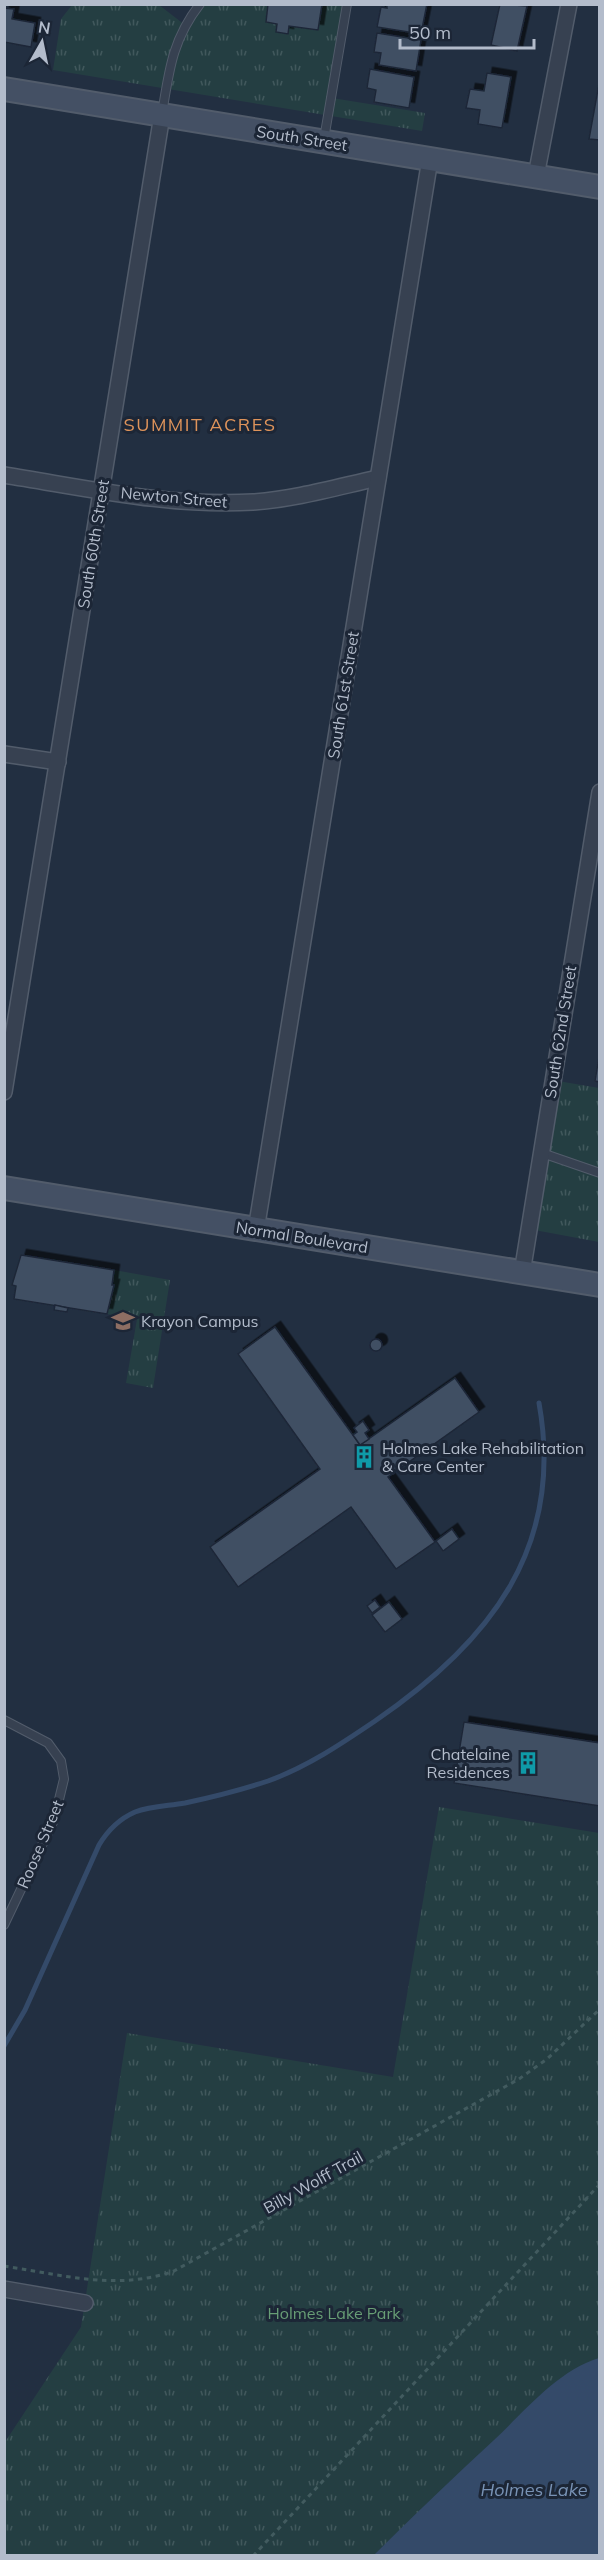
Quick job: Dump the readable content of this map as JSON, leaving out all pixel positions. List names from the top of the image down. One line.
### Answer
{"streets":{"main road":["South Street","Normal Boulevard"],"street":["Newton Street","South 60th Street","South 61st Street","South 62nd Street"],"lane":["Roose Street"],"path":["Billy Wolff Trail"]},"crossings":[["South Street","South 60th Street"],["South Street","South 61st Street"],["Newton Street","South 60th Street"],["Newton Street","South 61st Street"],["South 61st Street","Normal Boulevard"],["South 62nd Street","Normal Boulevard"]],"districts":["SUMMIT ACRES"],"water":["Holmes Lake"],"parks":["Holmes Lake Park"],"places":{"school or university":["Krayon Campus"],"building":["Holmes Lake Rehabilitation & Care Center","Chatelaine Residences"]},"scale_bar":"50 m","north":"top"}
